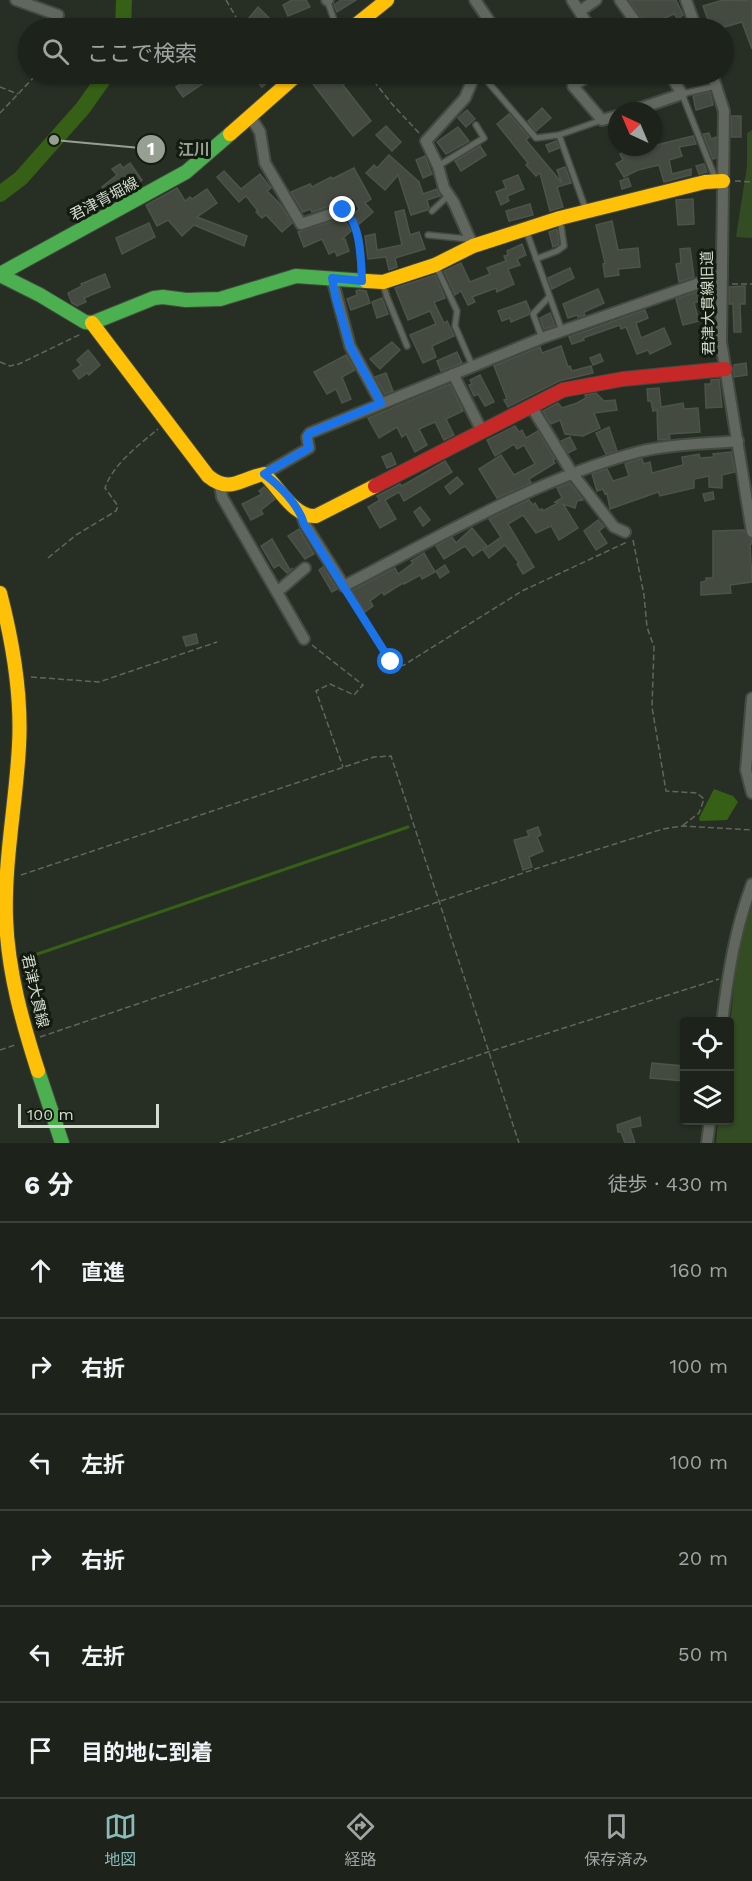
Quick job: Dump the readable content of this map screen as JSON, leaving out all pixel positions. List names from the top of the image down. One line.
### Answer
{"streets":{"street":["君津青堀線","君津大貫線旧道","君津大貫線"]},"places":["江川"],"scale_bar":"100 m","north":"top left","page":{"search":"ここで検索","scale":"100 m","heading":["6 分","徒歩 · 430 m"],"list":[["直進","160 m"],["右折","100 m"],["左折","100 m"],["右折","20 m"],["左折","50 m"],"目的地に到着"],"nav":["地図","経路","保存済み"]}}
